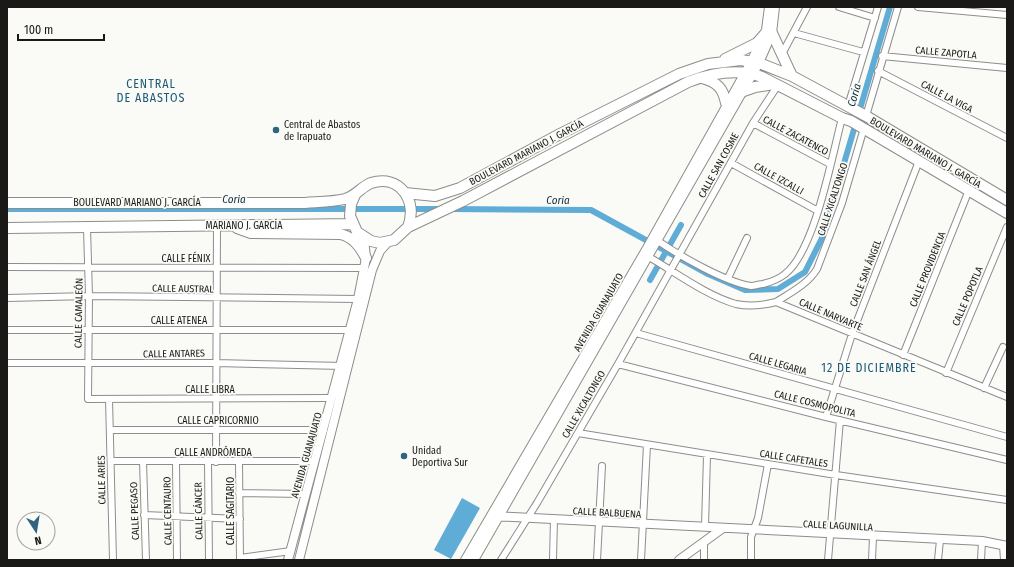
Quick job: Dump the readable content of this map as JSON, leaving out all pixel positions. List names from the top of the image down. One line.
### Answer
{"streets":{"main road":["BOULEVARD MARIANO J. GARCÍA","MARIANO J. GARCÍA"],"street":["CALLE ZAPOTLA","CALLE LA VIGA","CALLE ZACATENCO","CALLE SAN COSME","CALLE IZCALLI","CALLE XICALTONGO","CALLE FÉNIX","CALLE PROVIDENCIA","CALLE SAN ÁNGEL","CALLE AUSTRAL","CALLE POPOTLA","AVENIDA GUANAJUATO","CALLE CAMALEÓN","CALLE NARVARTE","CALLE ATENEA","CALLE ANTARES","CALLE LEGARIA","CALLE LIBRA","CALLE COSMOPOLITA","CALLE CAPRICORNIO","CALLE ANDRÓMEDA","CALLE CAFETALES","CALLE ARIES","CALLE PEGASO","CALLE CENTAURO","CALLE CÁNCER","CALLE SAGITARIO","CALLE BALBUENA","CALLE LAGUNILLA"]},"crossings":[["CALLE ZACATENCO","CALLE SAN COSME"],["CALLE ZACATENCO","CALLE XICALTONGO"],["BOULEVARD MARIANO J. GARCÍA","CALLE SAN COSME"],["BOULEVARD MARIANO J. GARCÍA","CALLE XICALTONGO"],["BOULEVARD MARIANO J. GARCÍA","MARIANO J. GARCÍA"],["BOULEVARD MARIANO J. GARCÍA","CALLE PROVIDENCIA"],["BOULEVARD MARIANO J. GARCÍA","CALLE SAN ÁNGEL"],["BOULEVARD MARIANO J. GARCÍA","AVENIDA GUANAJUATO"],["CALLE SAN COSME","CALLE IZCALLI"],["CALLE SAN COSME","CALLE XICALTONGO"],["CALLE IZCALLI","CALLE XICALTONGO"],["CALLE XICALTONGO","CALLE NARVARTE"],["CALLE XICALTONGO","CALLE LEGARIA"],["CALLE XICALTONGO","CALLE COSMOPOLITA"],["CALLE XICALTONGO","CALLE CAFETALES"],["CALLE XICALTONGO","CALLE BALBUENA"],["MARIANO J. GARCÍA","AVENIDA GUANAJUATO"],["MARIANO J. GARCÍA","CALLE CAMALEÓN"],["CALLE FÉNIX","AVENIDA GUANAJUATO"],["CALLE FÉNIX","CALLE CAMALEÓN"],["CALLE PROVIDENCIA","CALLE NARVARTE"],["CALLE SAN ÁNGEL","CALLE NARVARTE"],["CALLE SAN ÁNGEL","CALLE LEGARIA"],["CALLE SAN ÁNGEL","CALLE COSMOPOLITA"],["CALLE AUSTRAL","AVENIDA GUANAJUATO"],["CALLE AUSTRAL","CALLE CAMALEÓN"],["CALLE POPOTLA","CALLE NARVARTE"],["AVENIDA GUANAJUATO","CALLE NARVARTE"],["AVENIDA GUANAJUATO","CALLE ATENEA"],["AVENIDA GUANAJUATO","CALLE ANTARES"],["AVENIDA GUANAJUATO","CALLE LIBRA"],["AVENIDA GUANAJUATO","CALLE CAPRICORNIO"],["AVENIDA GUANAJUATO","CALLE ANDRÓMEDA"],["AVENIDA GUANAJUATO","CALLE BALBUENA"],["CALLE CAMALEÓN","CALLE ATENEA"],["CALLE CAMALEÓN","CALLE ANTARES"],["CALLE CAMALEÓN","CALLE LIBRA"],["CALLE LIBRA","CALLE ARIES"],["CALLE CAPRICORNIO","CALLE ARIES"],["CALLE ANDRÓMEDA","CALLE ARIES"],["CALLE ANDRÓMEDA","CALLE PEGASO"],["CALLE ANDRÓMEDA","CALLE CENTAURO"],["CALLE ANDRÓMEDA","CALLE CÁNCER"],["CALLE ANDRÓMEDA","CALLE SAGITARIO"],["CALLE BALBUENA","CALLE LAGUNILLA"]],"districts":["CENTRAL DE ABASTOS","12 DE DICIEMBRE"],"water":["Coria"],"places":["Central de Abastos de Irapuato","Unidad Deportiva Sur"],"scale_bar":"100 m","north":"bottom"}
